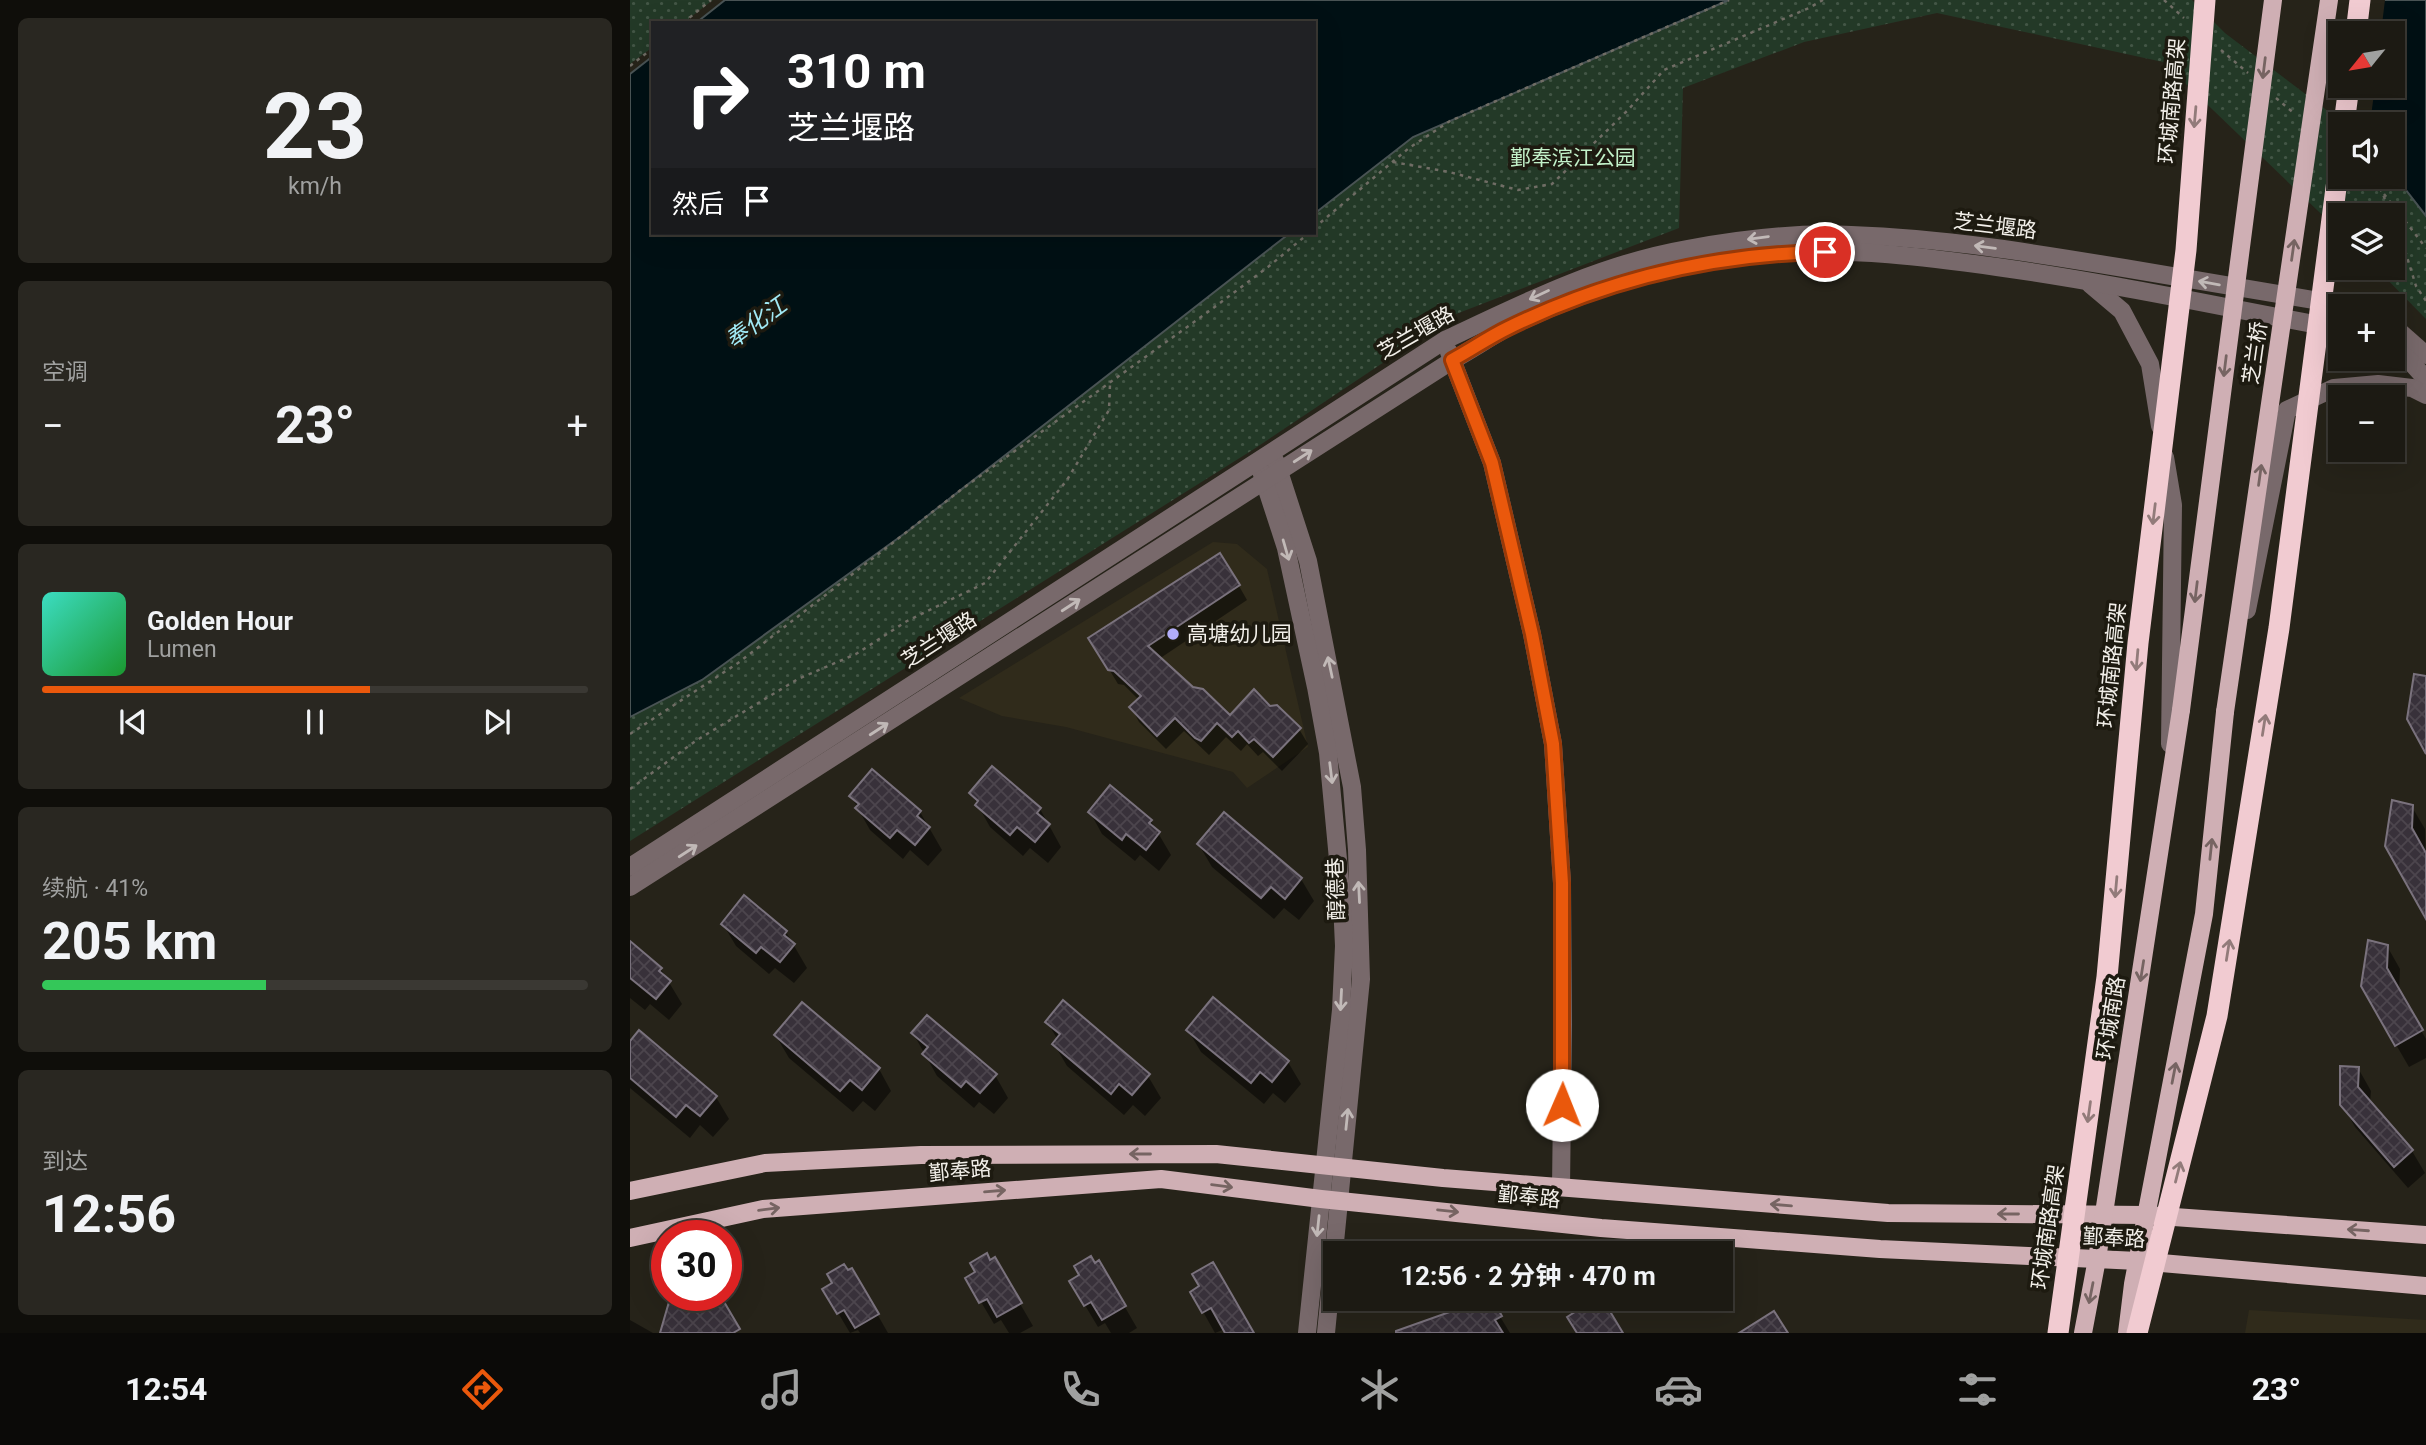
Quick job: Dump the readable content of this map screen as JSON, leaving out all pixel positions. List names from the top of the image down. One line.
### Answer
{"streets":{"highway":["环城南路高架"],"main road":["芝兰桥","环城南路","鄞奉路"],"street":["芝兰堰路","醇德巷"]},"crossings":[["芝兰堰路","醇德巷"],["芝兰桥","环城南路"],["醇德巷","鄞奉路"],["环城南路","鄞奉路"]],"water":["奉化江"],"parks":["鄞奉滨江公园"],"places":["高塘幼儿园"],"north":"bottom left","page":{"tile":[["23","km/h"],"空调",["续航 · 41%","205 km"],["到达","12:56"]],"map_buttons":["+","−"],"turn":["310 m","芝兰堰路"],"then":"然后","heat":["−","23°","+"],"song":["Golden Hour","Lumen"],"limit":"30","trip":"12:56 · 2 分钟 · 470 m","tabs":["12:54","23°"]}}
